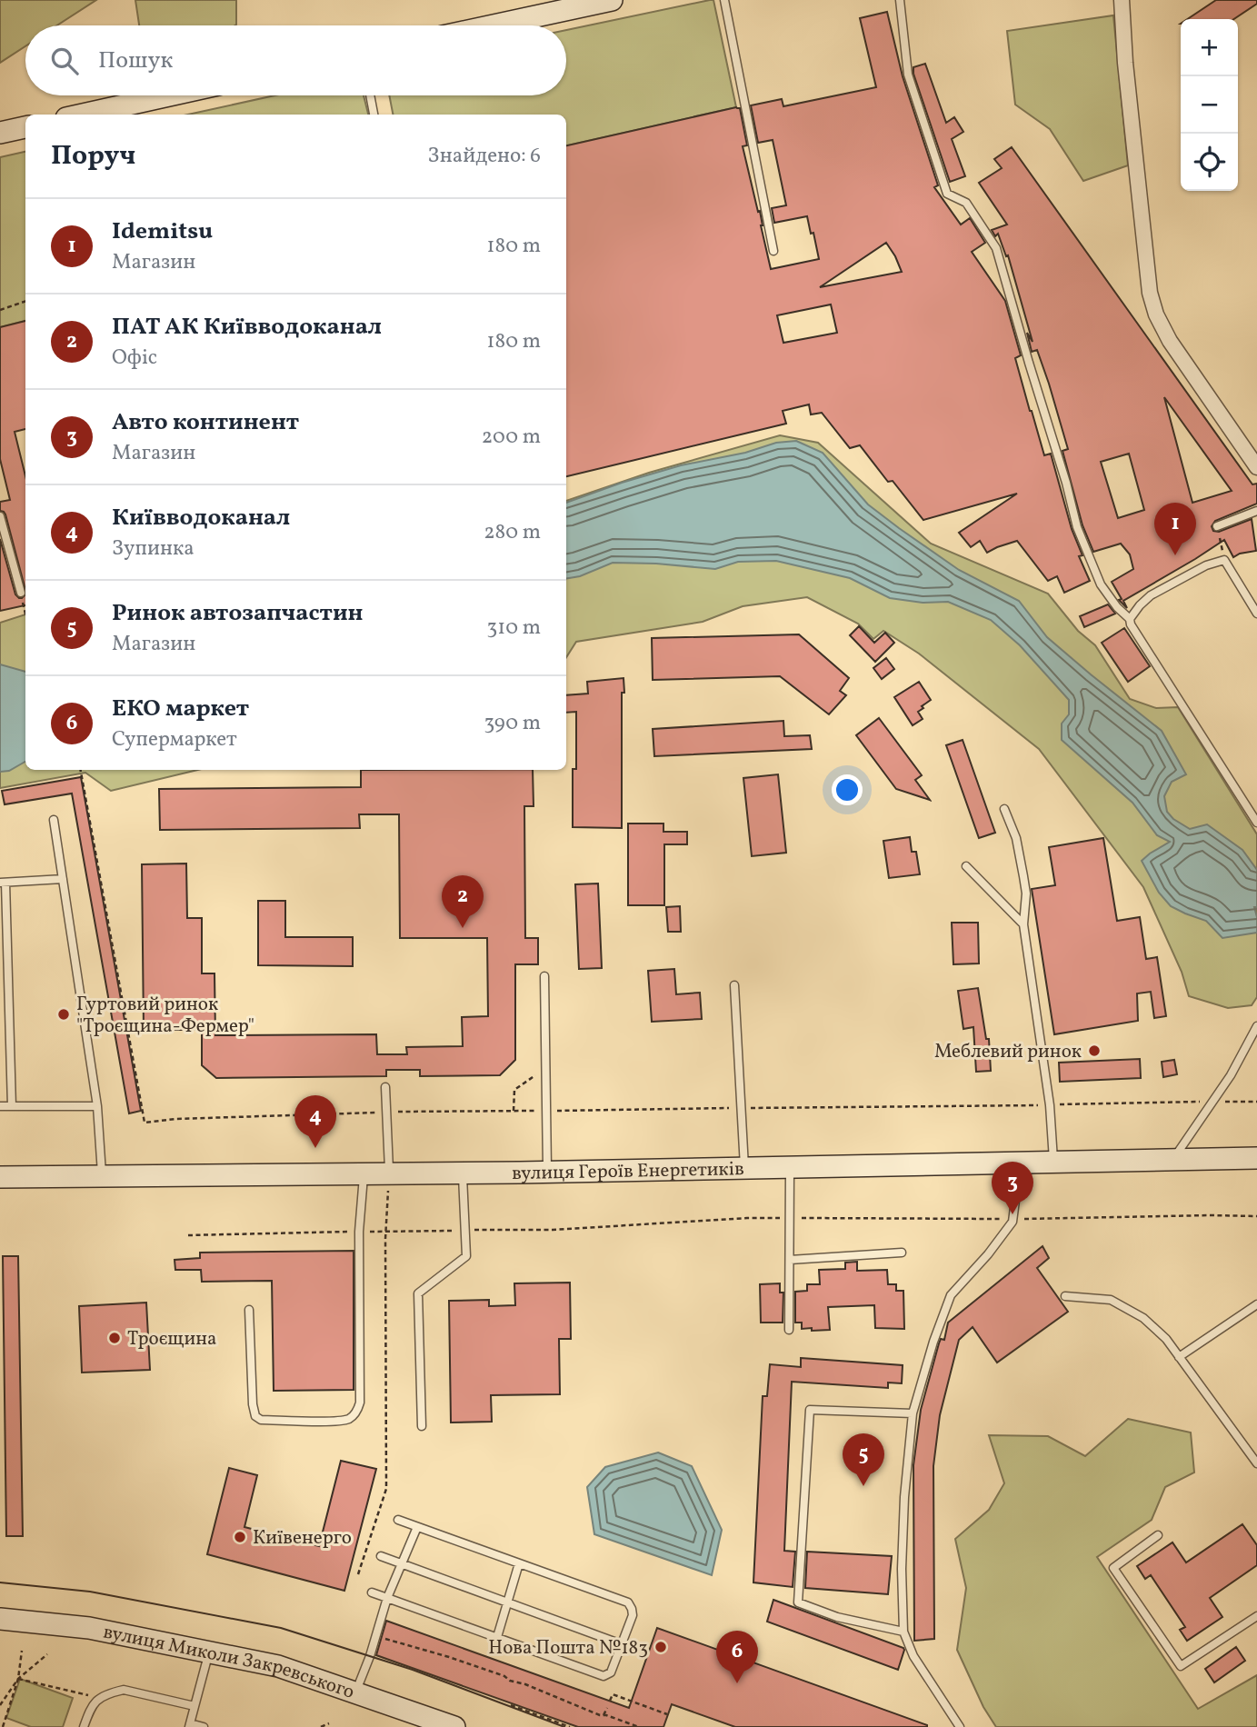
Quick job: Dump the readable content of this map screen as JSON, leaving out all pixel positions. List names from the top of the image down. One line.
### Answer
{"streets":{"street":["вулиця Героїв Енергетиків","вулиця Миколи Закревського"]},"places":["Гуртовий ринок \"Троєщина-Фермер\"","Меблевий ринок","Троєщина","Київенерго","Нова Пошта №183"],"page":{"map_buttons":["+","−"],"search":"Пошук","heading":["Поруч","Знайдено: 6"],"list":[{"mark":"1","name":"Idemitsu","note":"Магазин","value":"180 m"},{"mark":"2","name":"ПАТ АК Київводоканал","note":"Офіс","value":"180 m"},{"mark":"3","name":"Авто континент","note":"Магазин","value":"200 m"},{"mark":"4","name":"Київводоканал","note":"Зупинка","value":"280 m"},{"mark":"5","name":"Ринок автозапчастин","note":"Магазин","value":"310 m"},{"mark":"6","name":"ЕКО маркет","note":"Супермаркет","value":"390 m"}],"pins":["1","2","4","3","5","6"]}}
